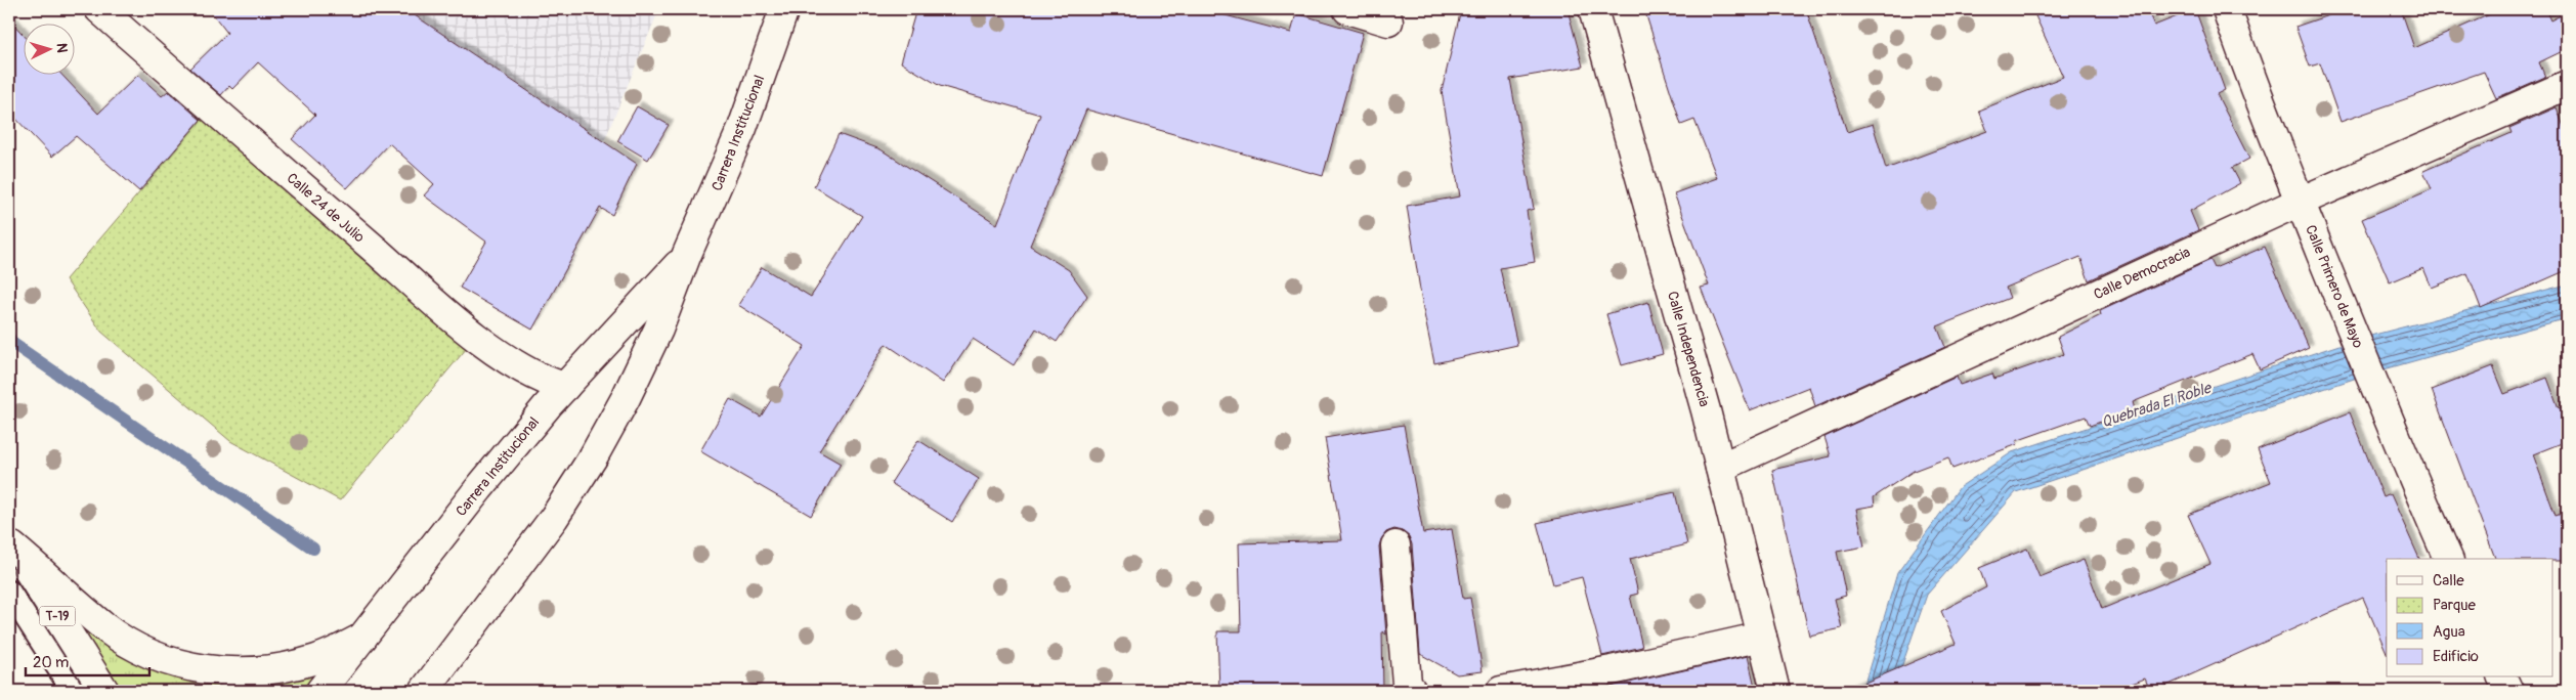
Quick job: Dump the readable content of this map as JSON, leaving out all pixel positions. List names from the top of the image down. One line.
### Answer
{"streets":{"main road":["Carrera Institucional","Calle 24 de Julio","Calle Democracia","Calle Primero de Mayo","Calle Independencia","T-19"]},"crossings":[["Carrera Institucional","Calle 24 de Julio"],["Calle Democracia","Calle Primero de Mayo"],["Calle Democracia","Calle Independencia"]],"water":["Quebrada El Roble"],"legend":["Calle","Parque","Agua","Edificio"],"scale_bar":"20 m","north":"right"}
